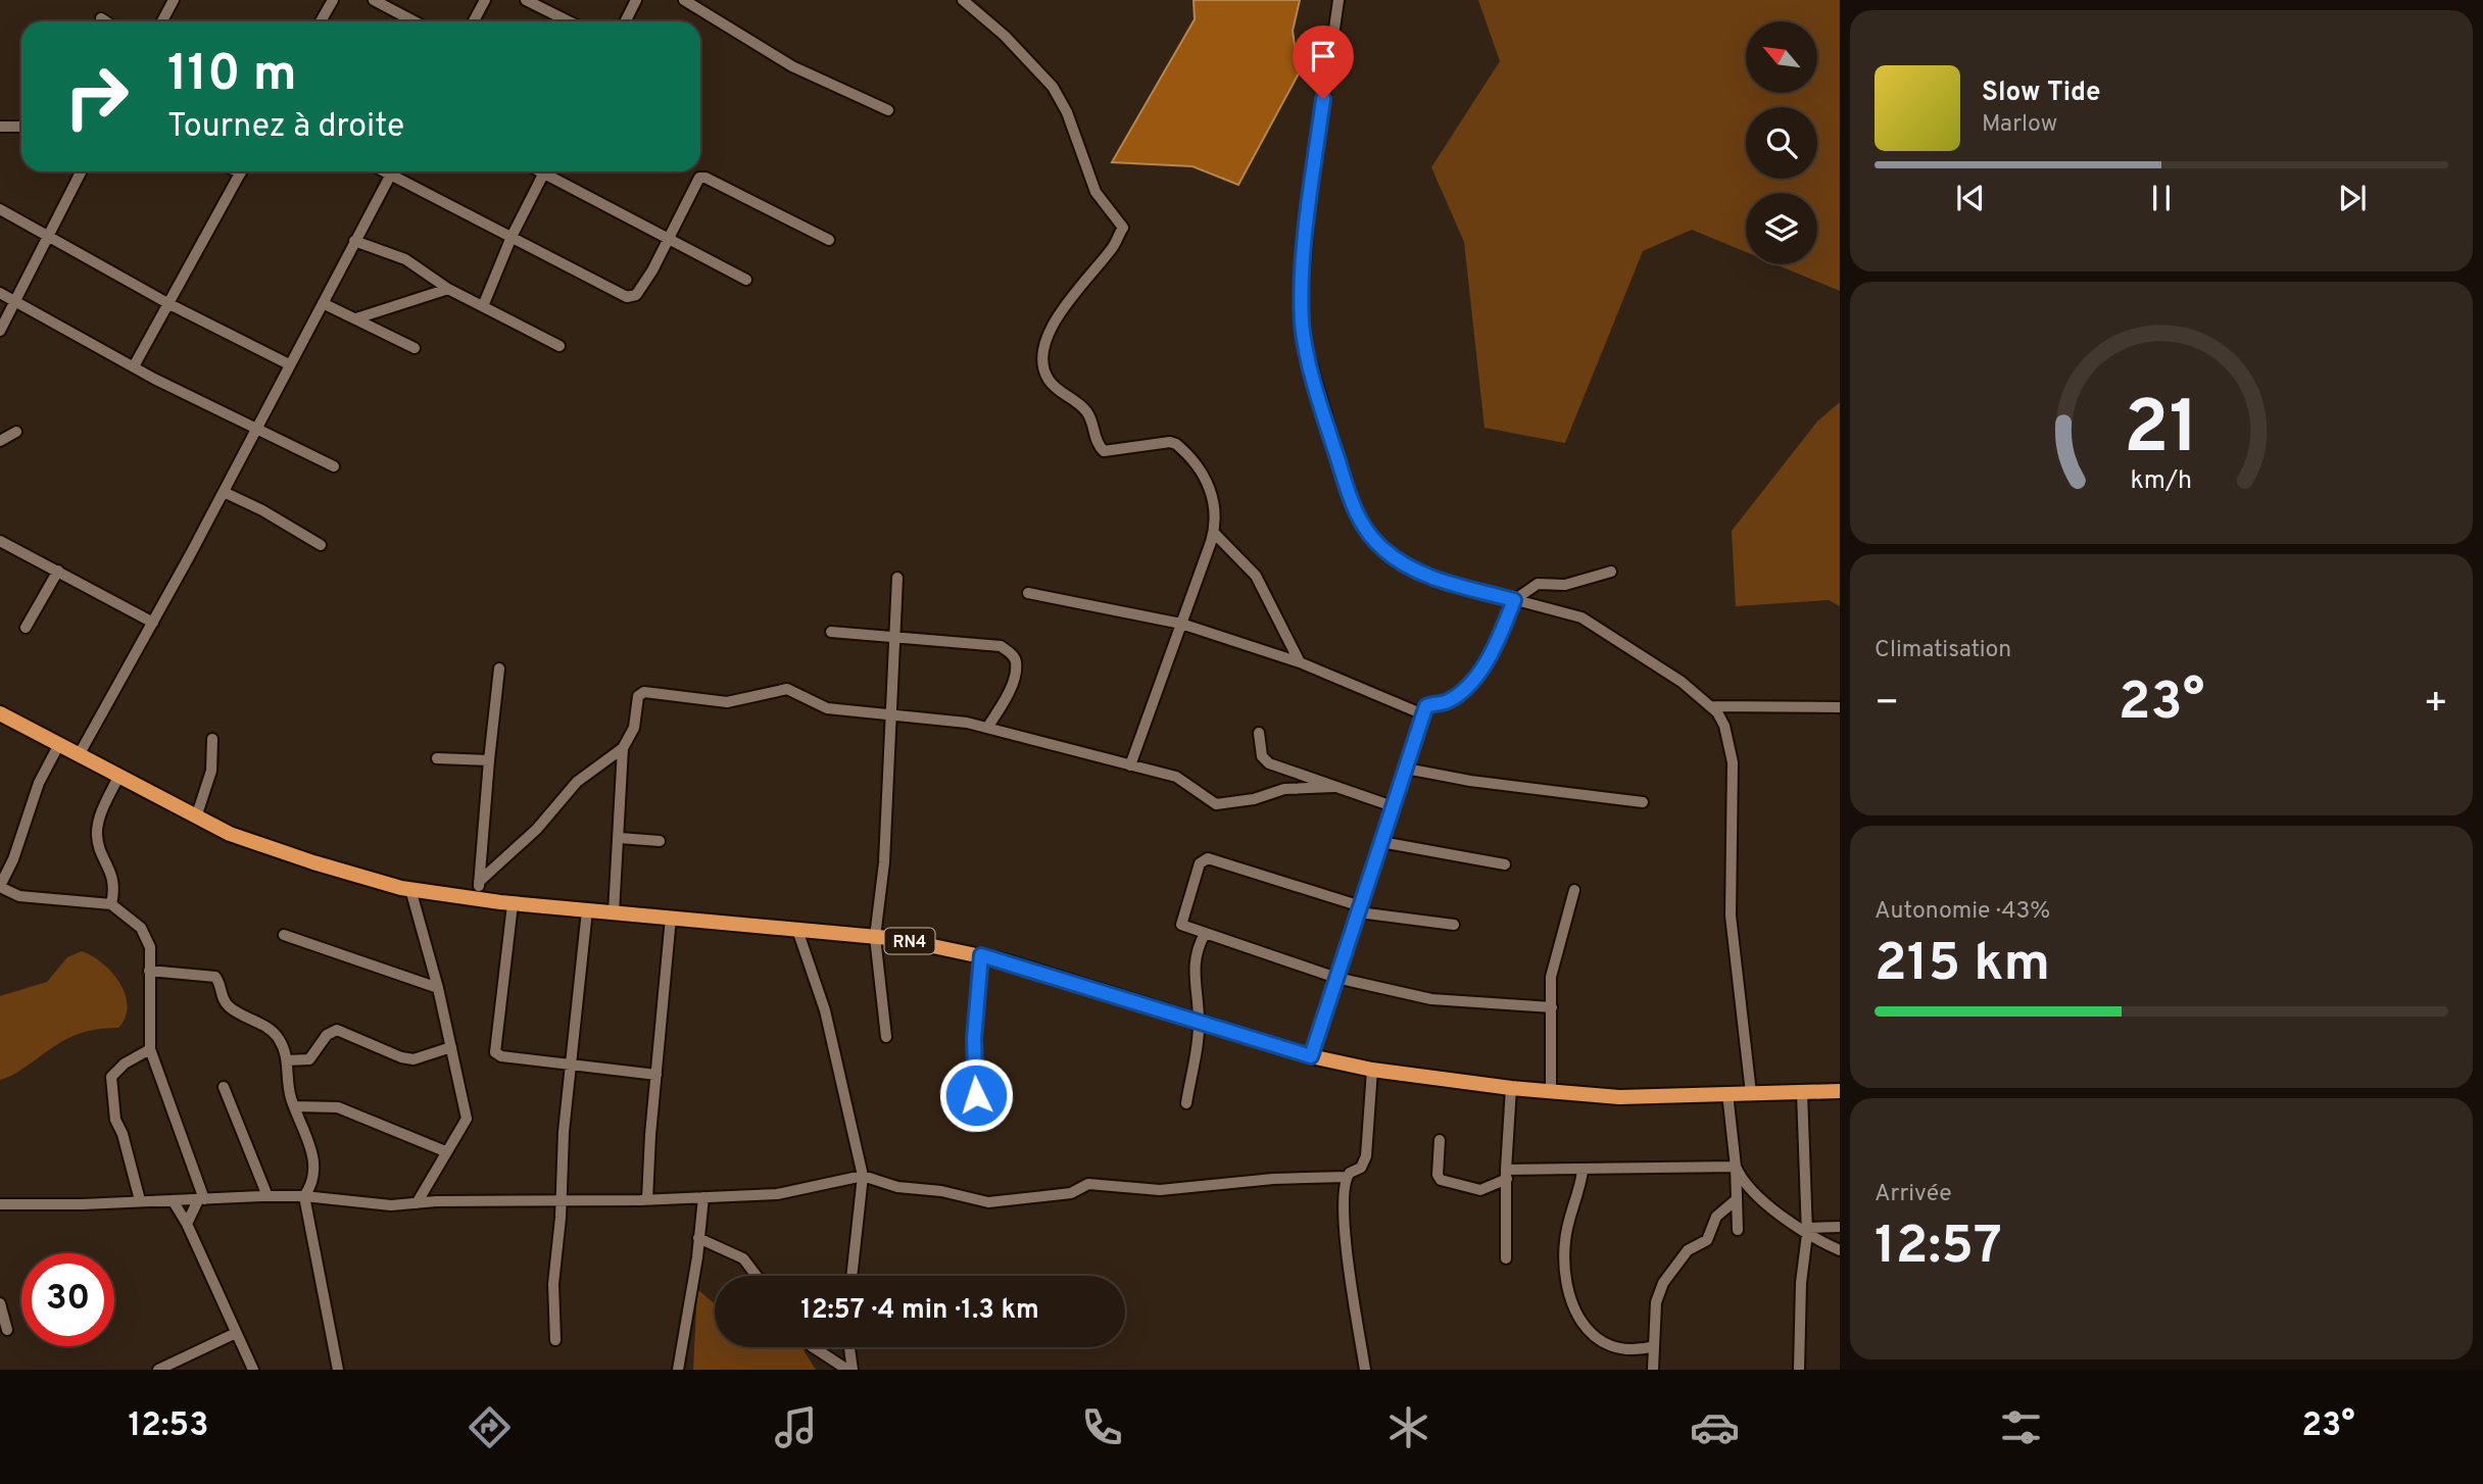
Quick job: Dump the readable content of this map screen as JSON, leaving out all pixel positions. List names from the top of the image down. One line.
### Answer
{"streets":{"highway":["RN4"]},"north":"top left","page":{"turn":["110 m","Tournez à droite"],"song":["Slow Tide","Marlow"],"tile":["Climatisation",["Autonomie · 43%","215 km"],["Arrivée","12:57"]],"heat":["−","23°","+"],"limit":"30","trip":"12:57 · 4 min · 1.3 km","tabs":["12:53","23°"],"gauge":["21","km/h"]}}
